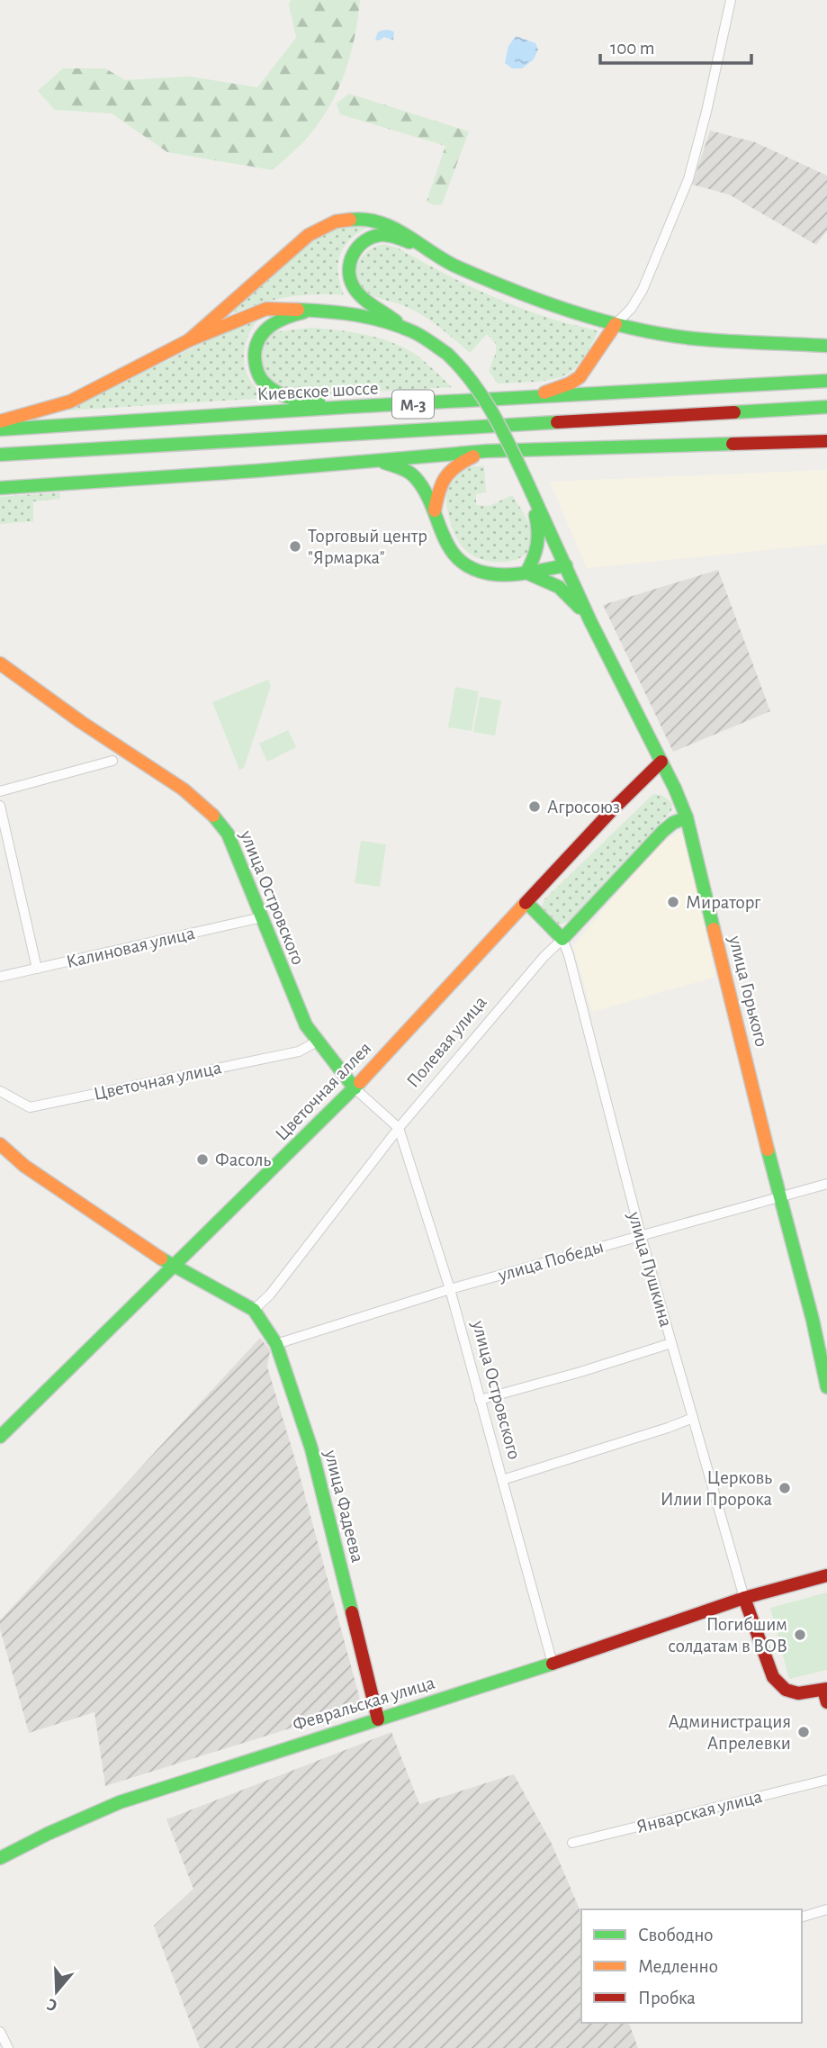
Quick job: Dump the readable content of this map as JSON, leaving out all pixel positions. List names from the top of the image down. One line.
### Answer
{"streets":{"main road":["Киевское шоссе","М-3","улица Островского","улица Горького","Полевая улица","Цветочная аллея","улица Фадеева","Февральская улица"],"street":["Калиновая улица","Цветочная улица","улица Победы","улица Пушкина","Январская улица"]},"crossings":[["улица Островского","Калиновая улица"],["улица Островского","Полевая улица"],["улица Островского","Цветочная улица"],["улица Островского","Цветочная аллея"],["улица Островского","улица Победы"],["улица Островского","Февральская улица"],["улица Горького","Полевая улица"],["улица Горького","Цветочная аллея"],["улица Горького","улица Победы"],["Полевая улица","улица Пушкина"],["Полевая улица","улица Фадеева"],["улица Победы","улица Пушкина"],["улица Победы","улица Фадеева"],["улица Пушкина","Февральская улица"],["улица Фадеева","Февральская улица"]],"places":["Торговый центр \"Ярмарка\"","Агросоюз","Мираторг","Фасоль","Церковь Илии Пророка","Погибшим солдатам в ВОВ","Администрация Апрелевки"],"legend":["Свободно","Медленно","Пробка"],"scale_bar":"100 m","north":"bottom"}
